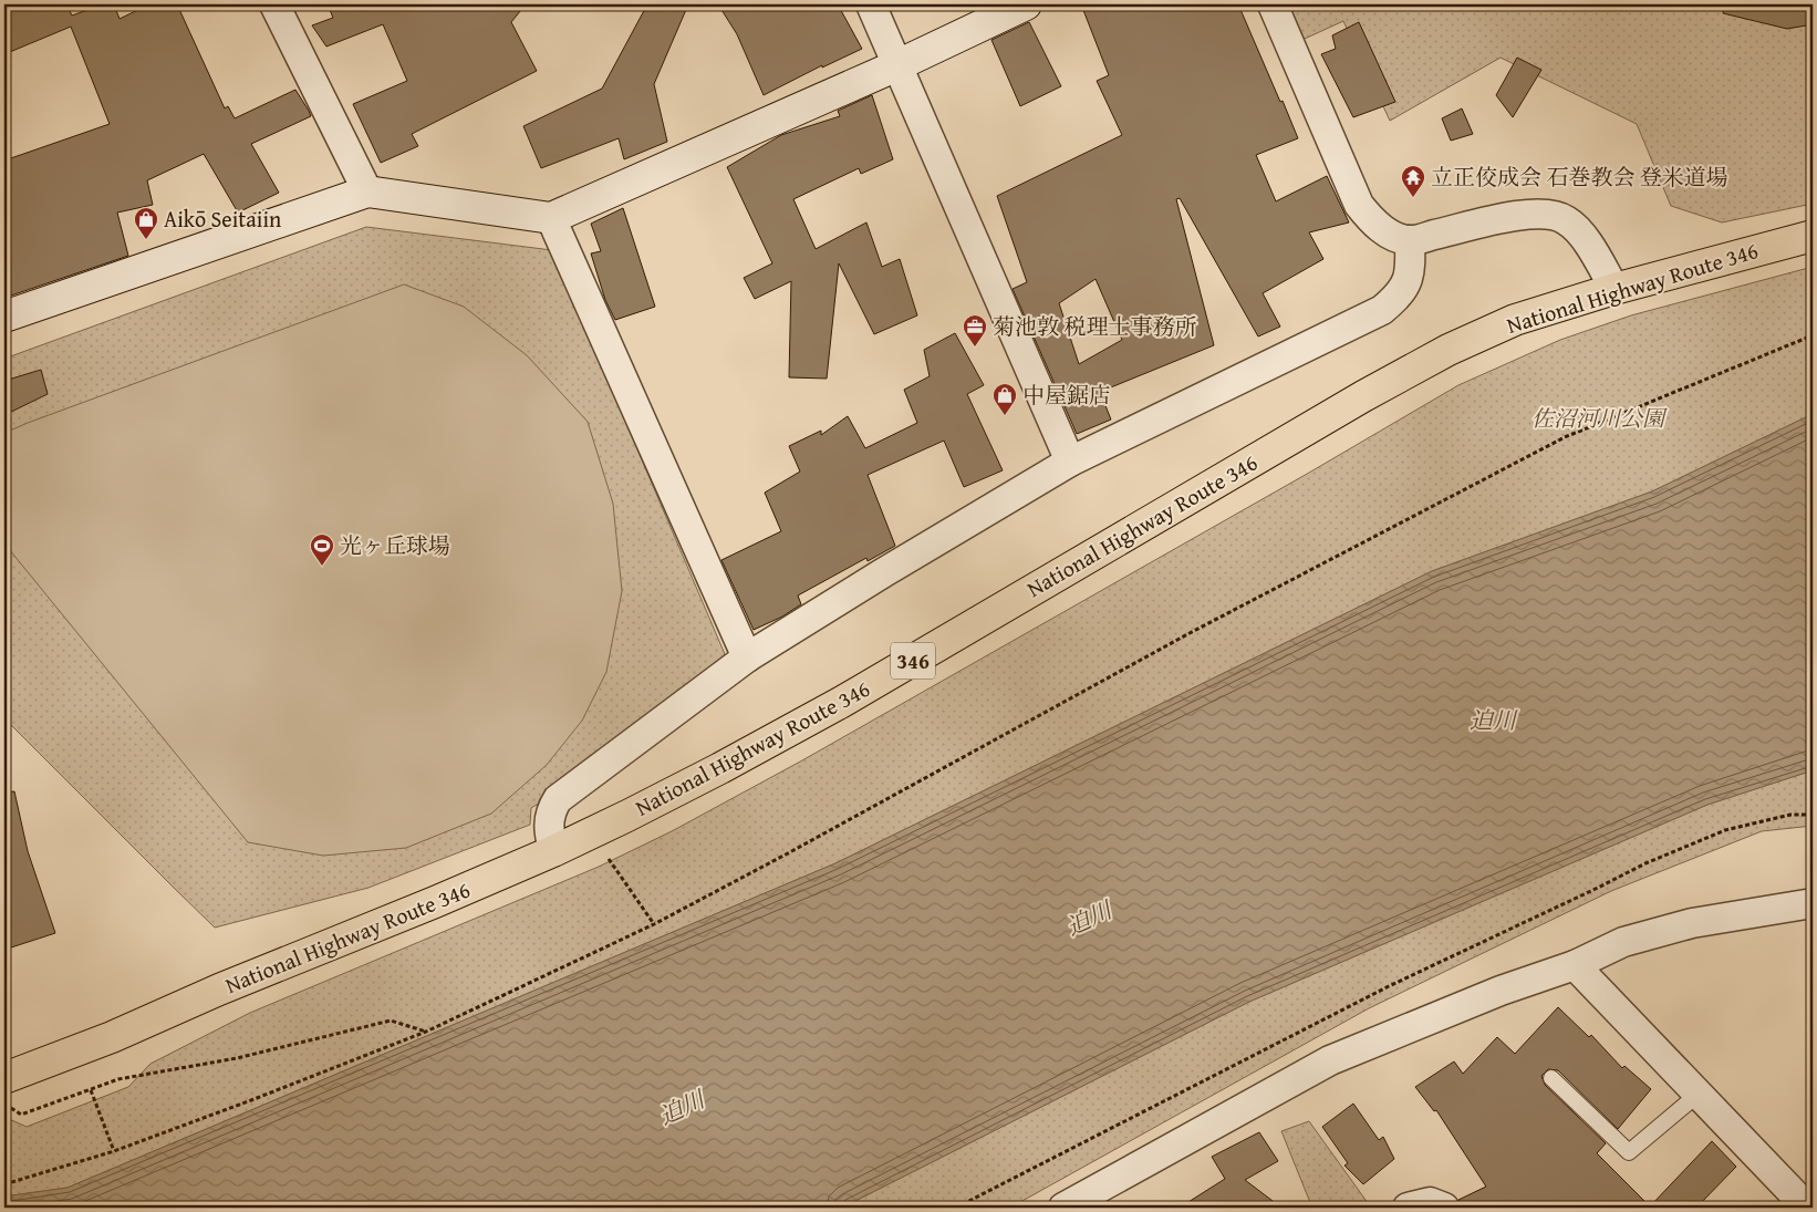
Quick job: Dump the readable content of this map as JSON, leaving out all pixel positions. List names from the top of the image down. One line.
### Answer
{"streets":{"highway":["National Highway Route 346","346"]},"water":["迫川"],"parks":["佐沼河川公園"],"places":{"temple":["立正佼成会 石巻教会 登米道場"],"shop":["Aikō Seitaiin","中屋鋸店"],"office":["菊池敦 税理士事務所"],"sports":["光ヶ丘球場"]}}
